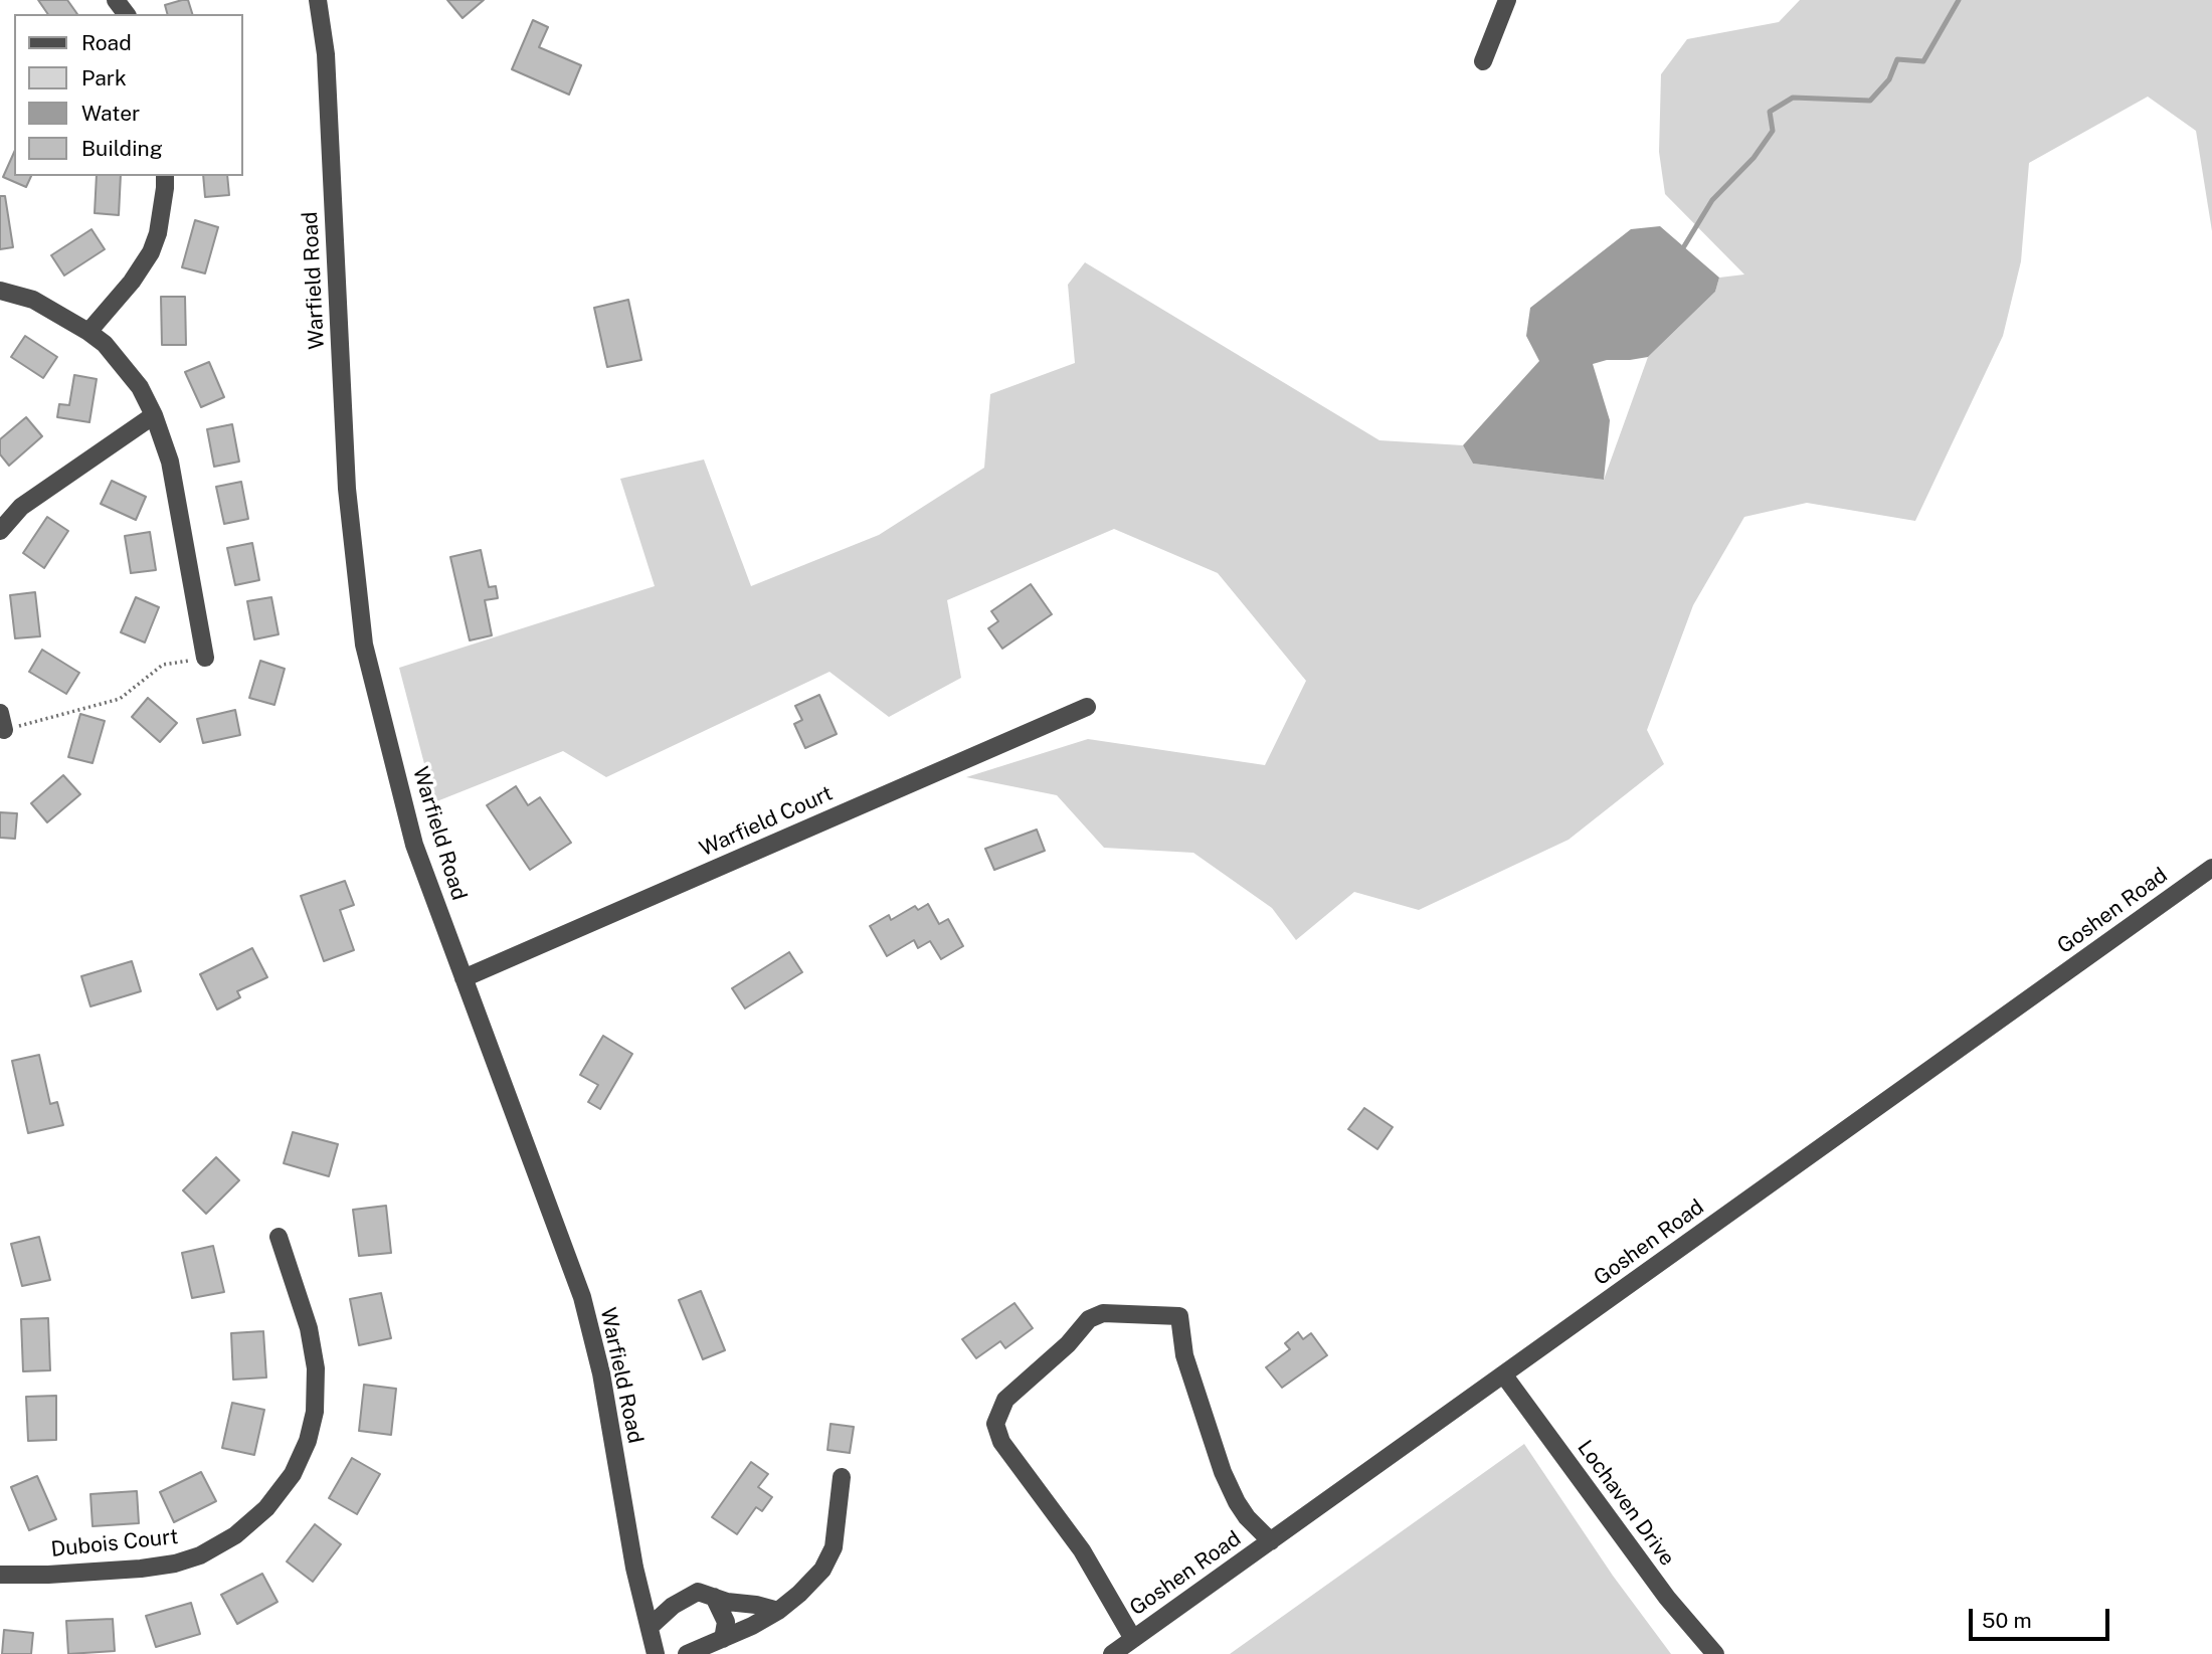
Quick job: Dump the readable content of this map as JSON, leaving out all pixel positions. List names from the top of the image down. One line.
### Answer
{"streets":{"street":["Warfield Road","Warfield Court","Goshen Road","Lochaven Drive","Dubois Court"]},"crossings":[["Warfield Road","Warfield Court"],["Goshen Road","Lochaven Drive"]],"legend":["Road","Park","Water","Building"],"scale_bar":"50 m"}
